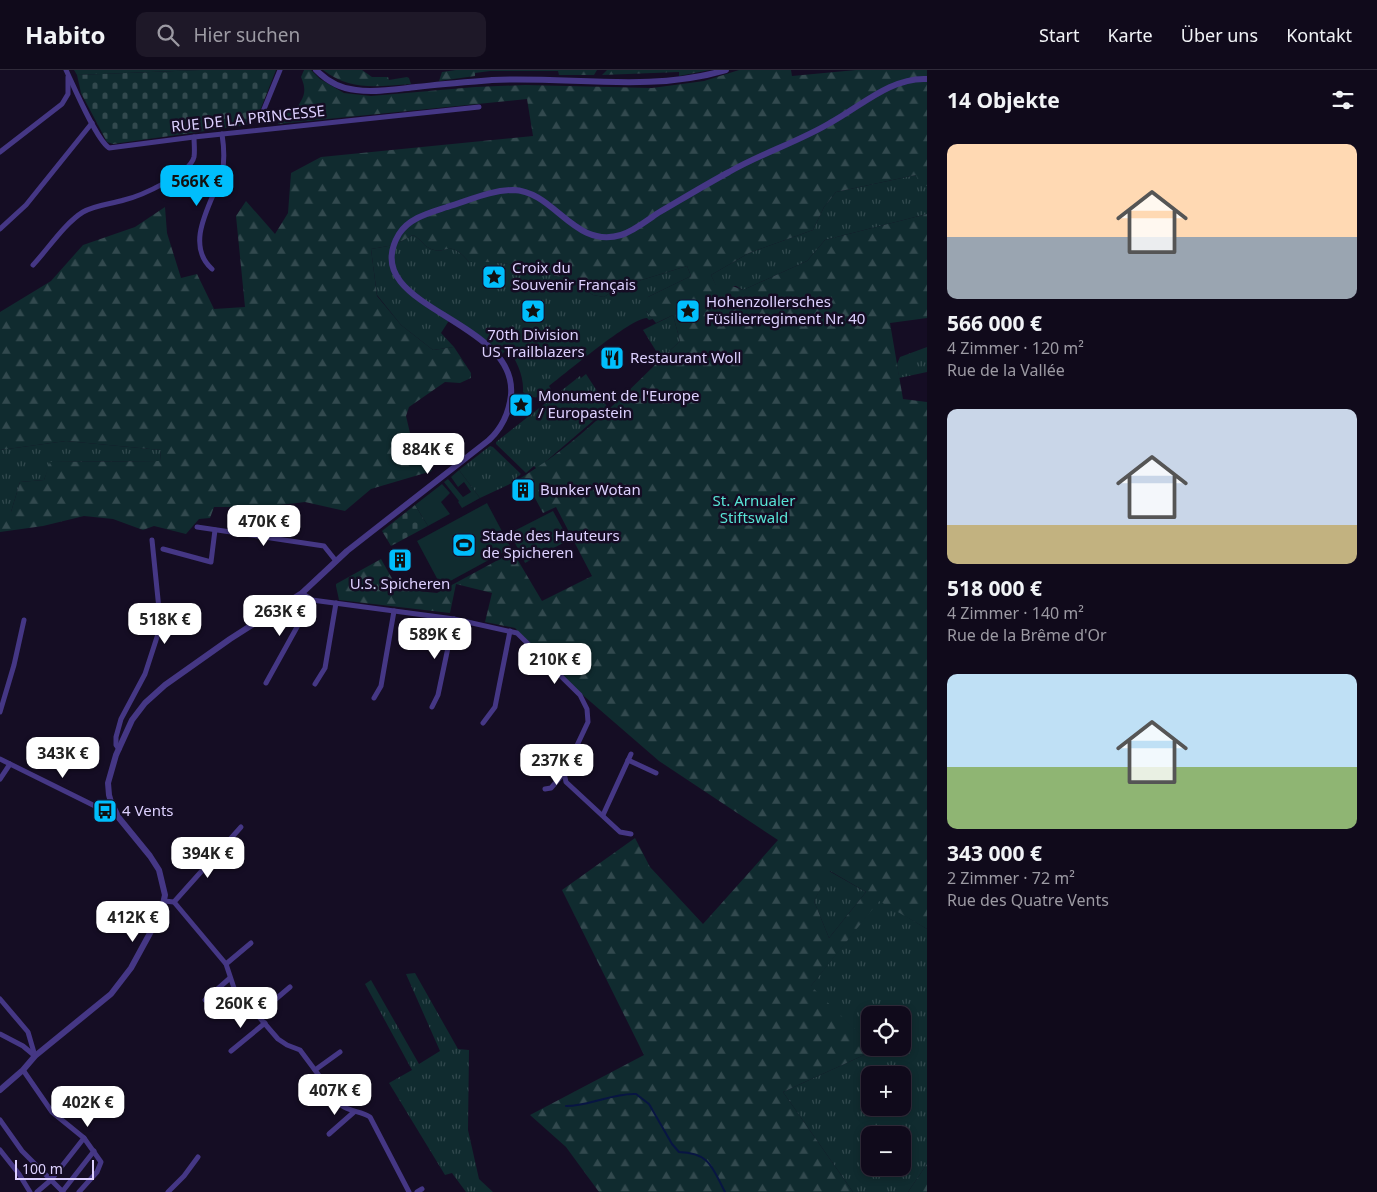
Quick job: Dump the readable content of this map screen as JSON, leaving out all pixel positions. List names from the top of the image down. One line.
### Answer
{"streets":{"street":["RUE DE LA PRINCESSE"]},"parks":["St. Arnualer Stiftswald"],"places":{"place":["Croix du Souvenir Français","70th Division US Trailblazers","Hohenzollersches Füsilierregiment Nr. 40","Monument de l'Europe / Europastein"],"restaurant":["Restaurant Woll"],"building":["Bunker Wotan","U.S. Spicheren"],"sports":["Stade des Hauteurs de Spicheren"],"bus stop":["4 Vents"]},"scale_bar":"100 m","page":{"header":"Habito","search":"Hier suchen","nav":["Start","Karte","Über uns","Kontakt"],"heading":"14 Objekte","list":[{"name":"566 000 €","note":"4 Zimmer · 120 m² · Rue de la Vallée"},{"name":"518 000 €","note":"4 Zimmer · 140 m² · Rue de la Brême d'Or"},{"name":"343 000 €","note":"2 Zimmer · 72 m² · Rue des Quatre Vents"}],"price":["566K €","884K €","470K €","263K €","518K €","589K €","210K €","343K €","237K €","394K €","412K €","260K €","407K €","402K €"],"map_buttons":["+","−"],"scale":"100 m"}}
